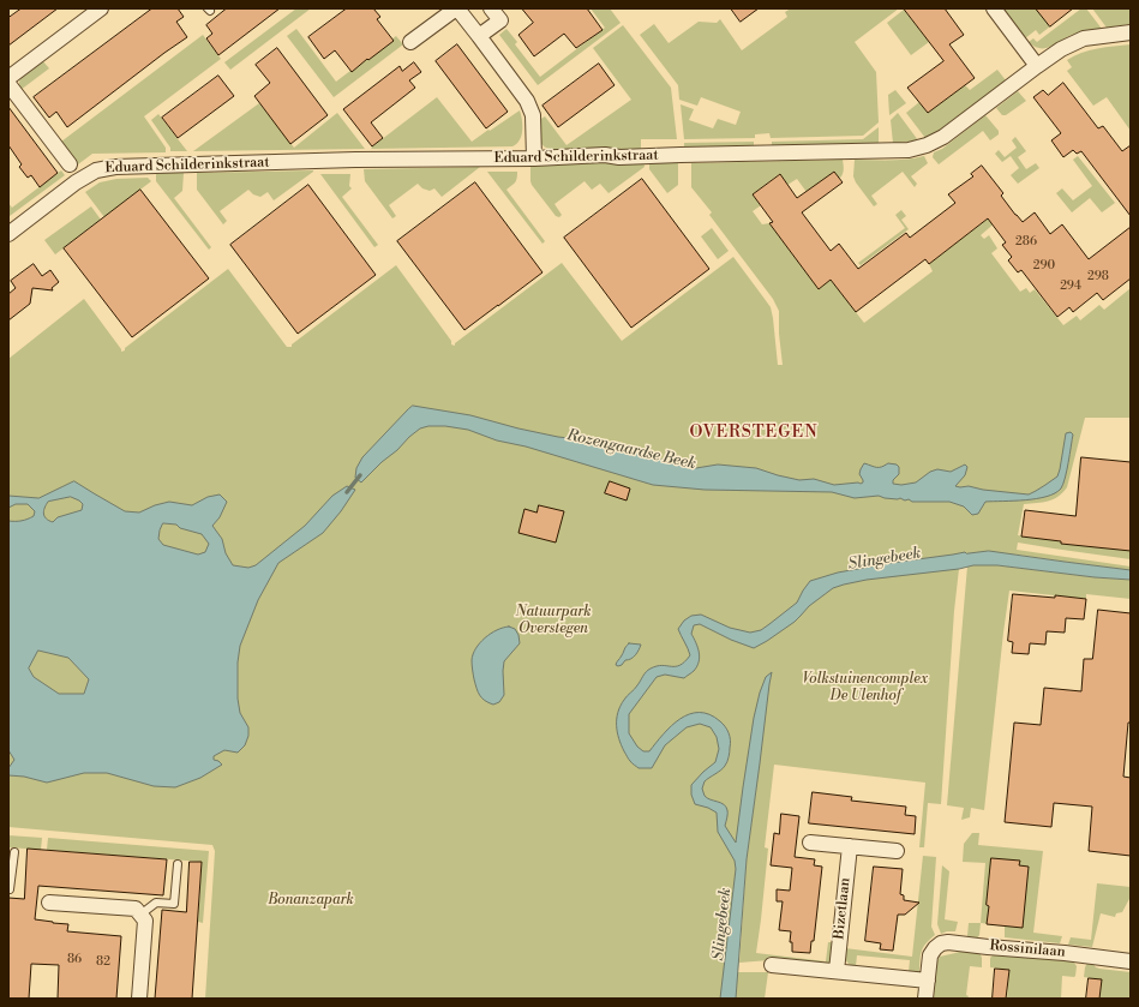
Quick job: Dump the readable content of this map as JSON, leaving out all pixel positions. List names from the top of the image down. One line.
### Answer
{"streets":{"street":["Eduard Schilderinkstraat","Bizetlaan","Rossinilaan"]},"districts":["OVERSTEGEN"],"water":["Rozengaardse Beek","Slingebeek"],"parks":["Natuurpark Overstegen","Volkstuinencomplex De Ulenhof","Bonanzapark"],"house_numbers":["286","290","298","294","86","82"]}
